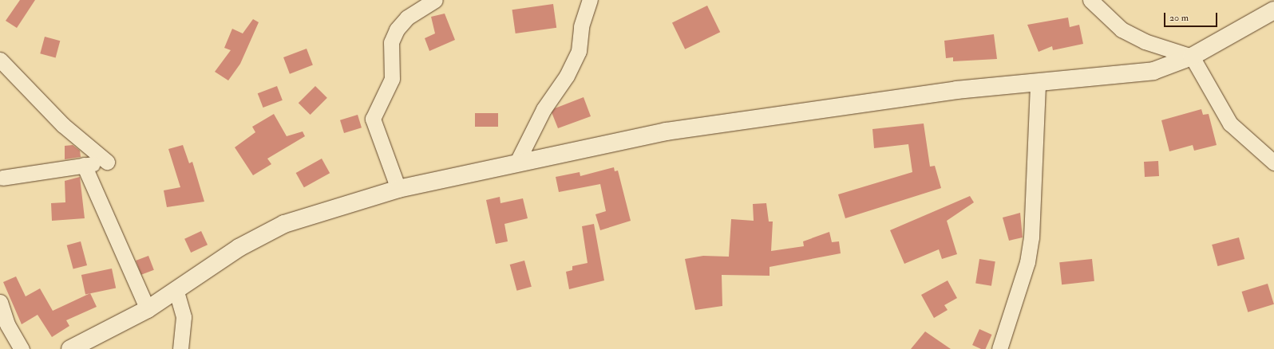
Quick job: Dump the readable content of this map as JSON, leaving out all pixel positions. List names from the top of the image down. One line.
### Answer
{"scale_bar":"20 m"}
